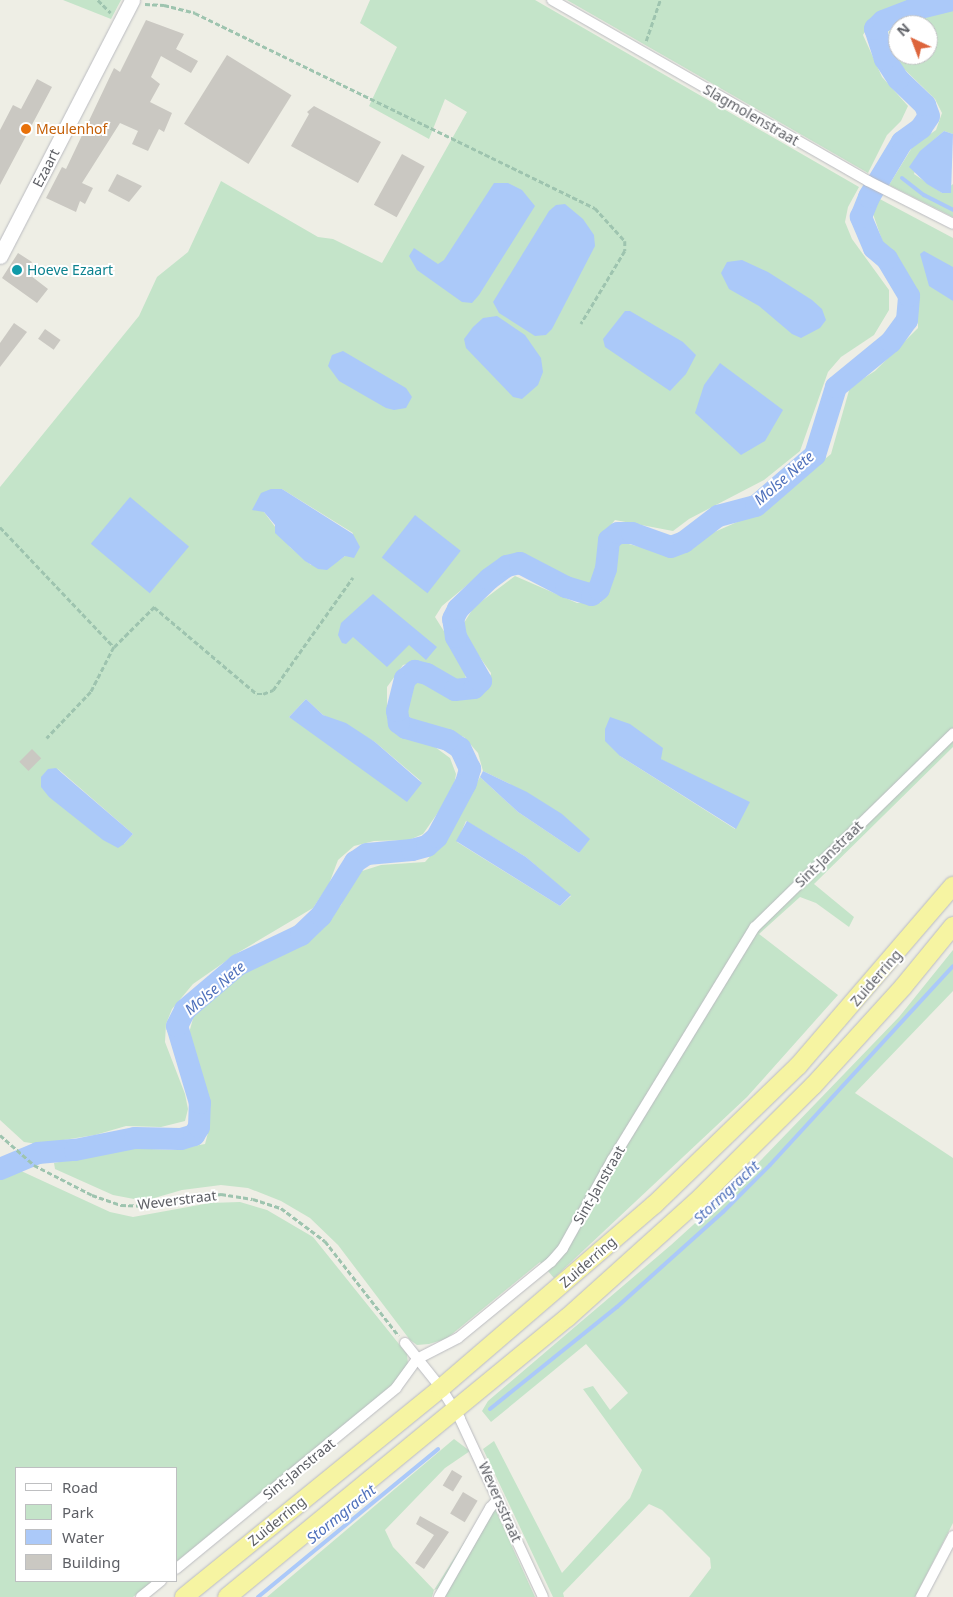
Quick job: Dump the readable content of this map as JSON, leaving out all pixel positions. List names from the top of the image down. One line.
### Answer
{"streets":{"highway":["Zuiderring"],"main road":["Ezaart"],"street":["Slagmolenstraat","Sint-Janstraat","Weversstraat"],"path":["Weverstraat"]},"crossings":[["Zuiderring","Weversstraat"]],"water":["Molse Nete","Stormgracht"],"places":["Meulenhof","Hoeve Ezaart"],"legend":["Road","Park","Water","Building"],"north":"top left"}
